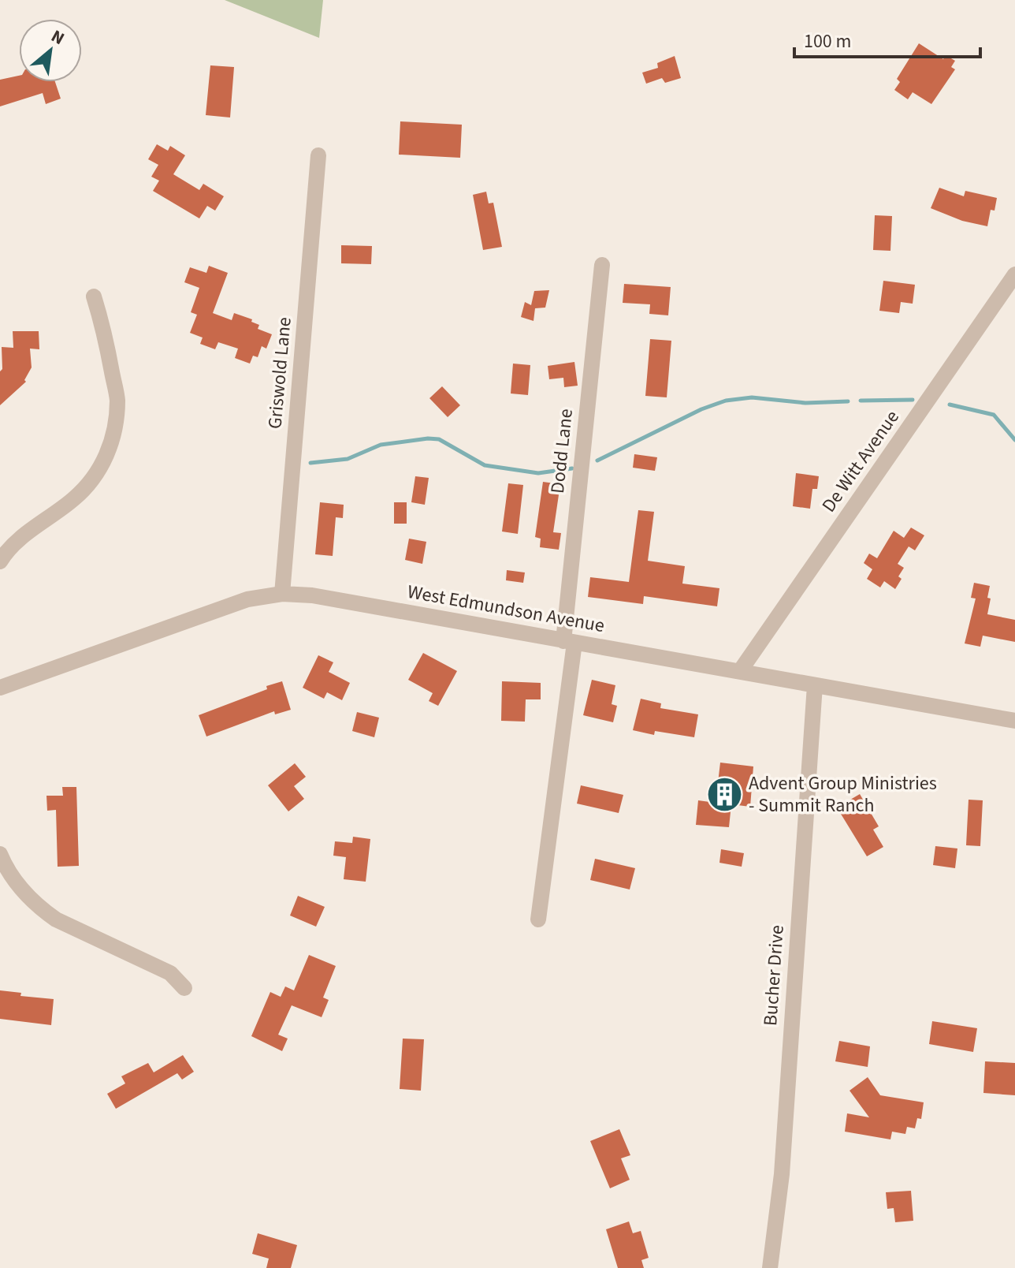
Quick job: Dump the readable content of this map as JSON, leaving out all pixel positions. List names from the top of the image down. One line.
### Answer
{"streets":{"street":["Griswold Lane","Dodd Lane","De Witt Avenue","West Edmundson Avenue","Bucher Drive"]},"crossings":[["Griswold Lane","West Edmundson Avenue"],["Dodd Lane","West Edmundson Avenue"],["De Witt Avenue","West Edmundson Avenue"],["West Edmundson Avenue","Bucher Drive"]],"places":{"building":["Advent Group Ministries - Summit Ranch"]},"scale_bar":"100 m","north":"top right"}
